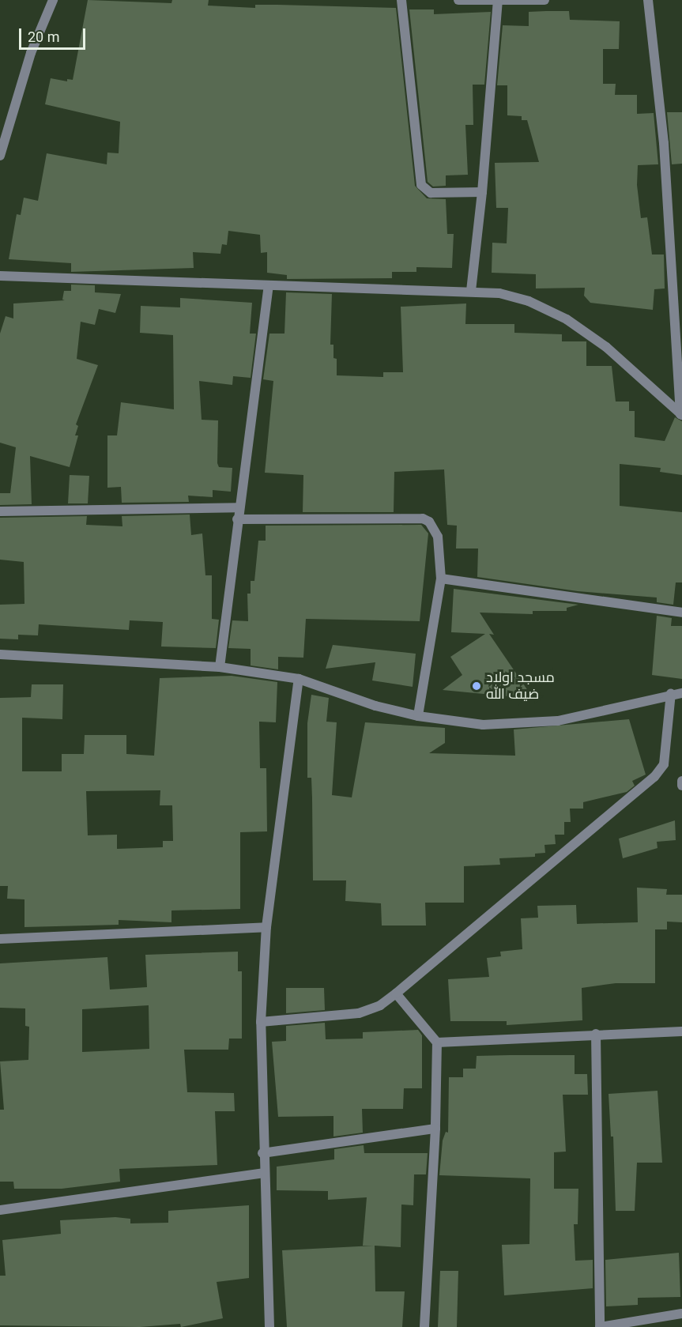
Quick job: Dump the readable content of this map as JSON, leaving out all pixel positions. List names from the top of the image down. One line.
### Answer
{"places":["مسجد اولاد ضيف الله"],"scale_bar":"20 m"}
